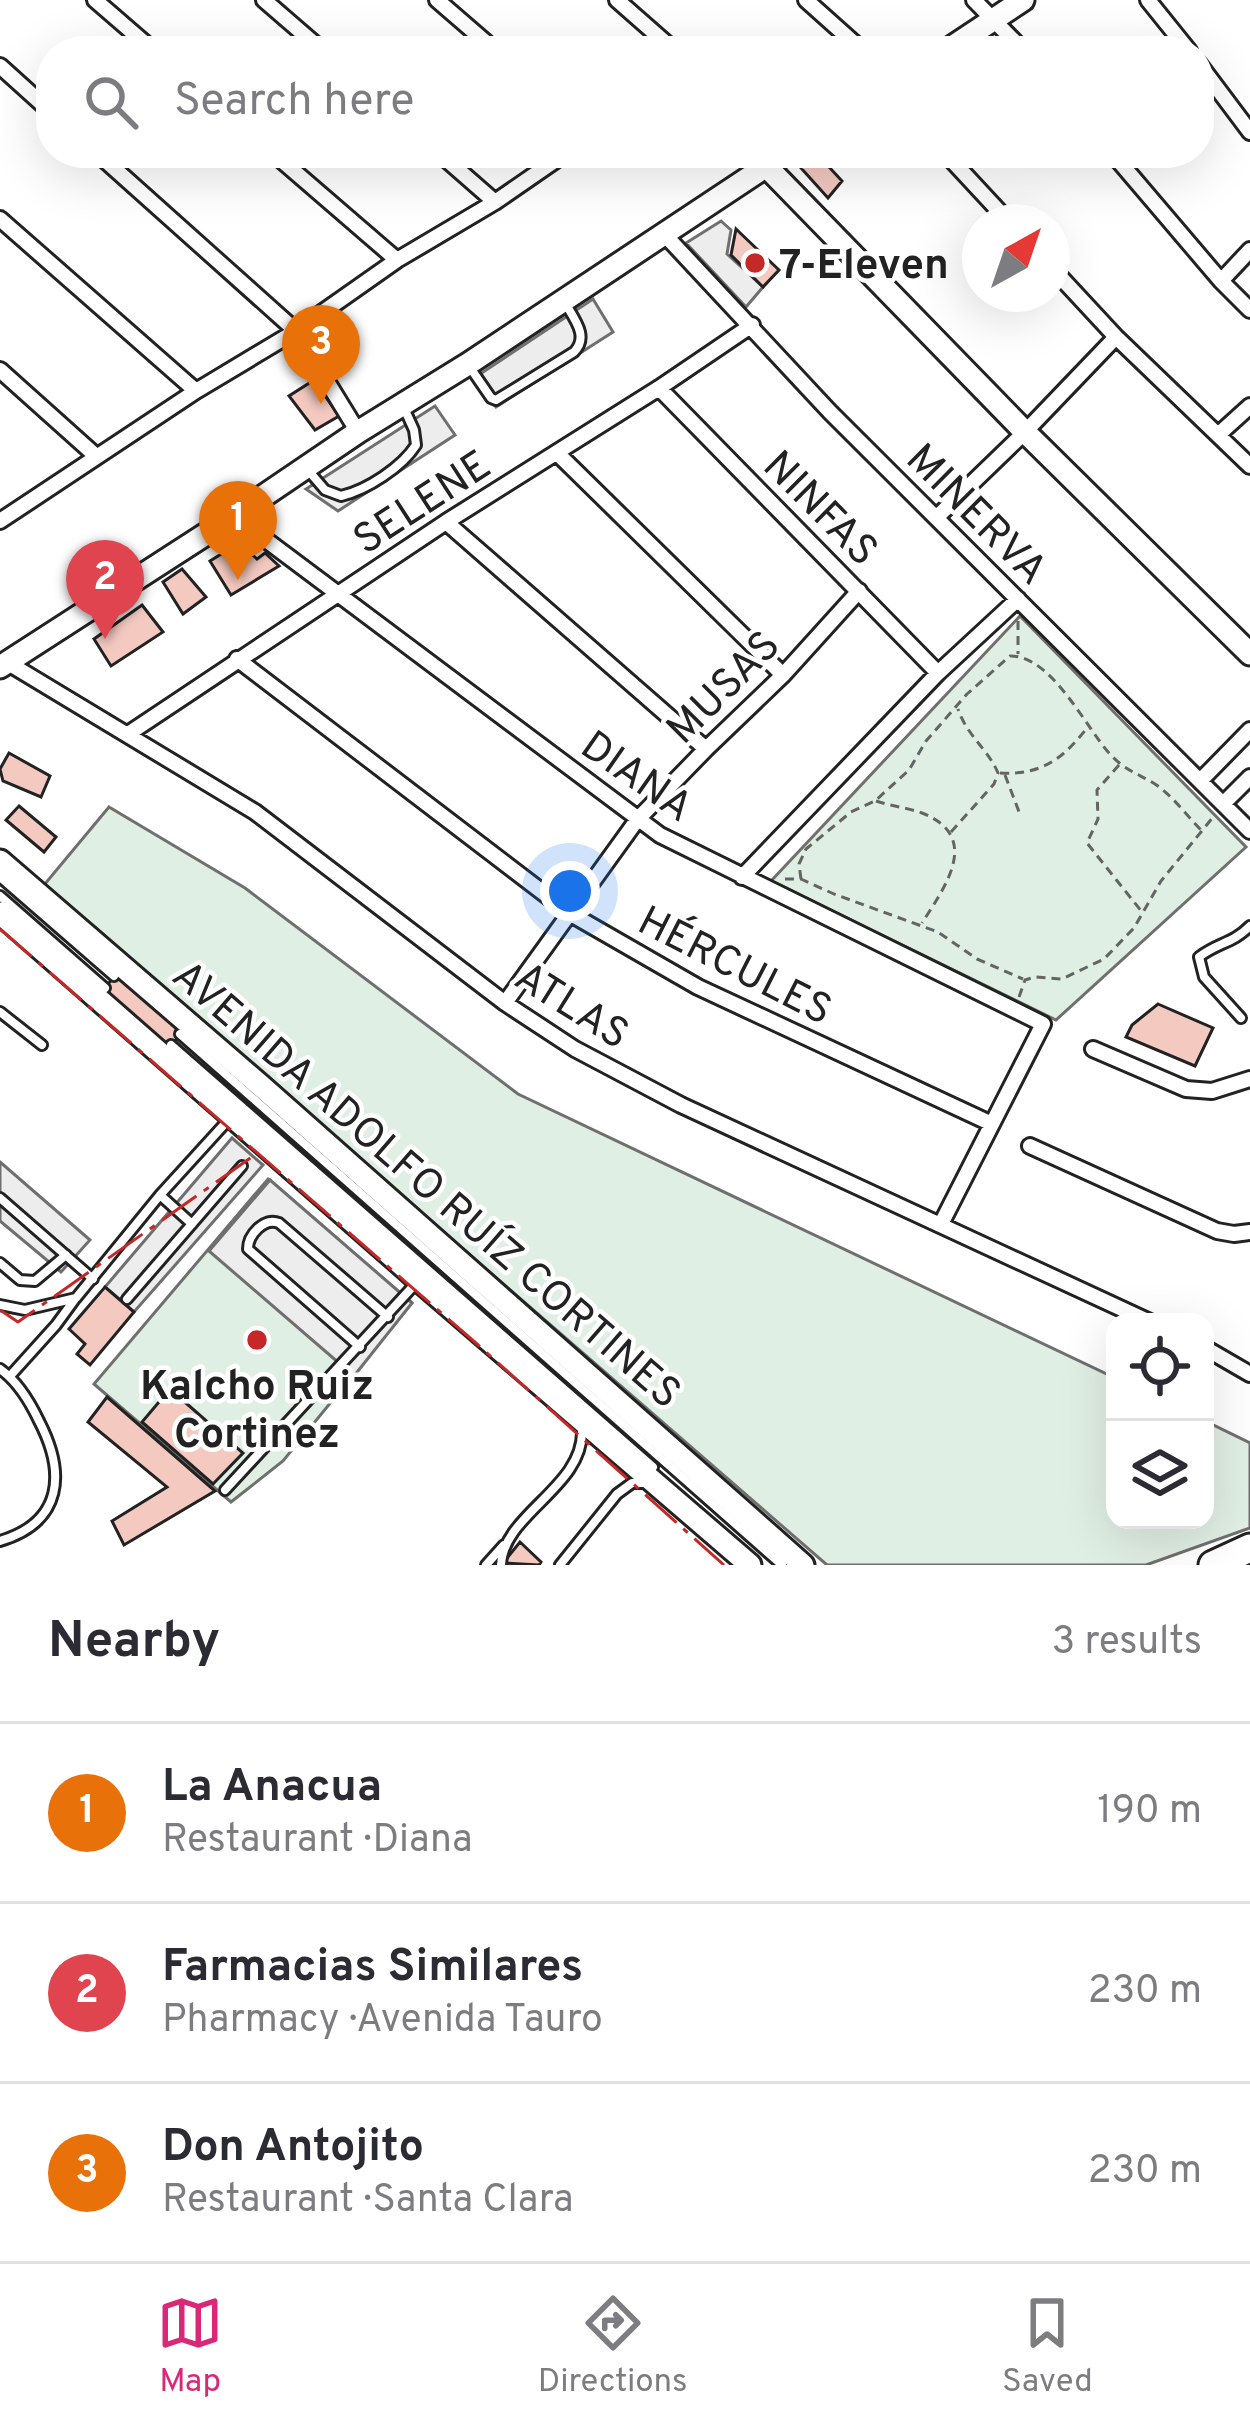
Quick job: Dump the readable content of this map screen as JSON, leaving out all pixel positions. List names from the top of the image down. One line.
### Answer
{"streets":{"main road":["AVENIDA ADOLFO RUÍZ CORTINES"],"street":["SELENE","NINFAS","MINERVA","MUSAS","DIANA","HÉRCULES","ATLAS"]},"crossings":[["SELENE","NINFAS"],["SELENE","MINERVA"],["SELENE","DIANA"],["SELENE","HÉRCULES"],["SELENE","ATLAS"],["NINFAS","MUSAS"],["MUSAS","DIANA"],["MUSAS","HÉRCULES"],["MUSAS","ATLAS"],["DIANA","HÉRCULES"]],"places":["7-Eleven","Kalcho Ruiz Cortinez"],"north":"top right","page":{"search":"Search here","pins":["3","1","2"],"heading":["Nearby","3 results"],"list":[{"mark":"1","name":"La Anacua","note":"Restaurant · Diana","value":"190 m"},{"mark":"2","name":"Farmacias Similares","note":"Pharmacy · Avenida Tauro","value":"230 m"},{"mark":"3","name":"Don Antojito","note":"Restaurant · Santa Clara","value":"230 m"}],"nav":["Map","Directions","Saved"]}}
